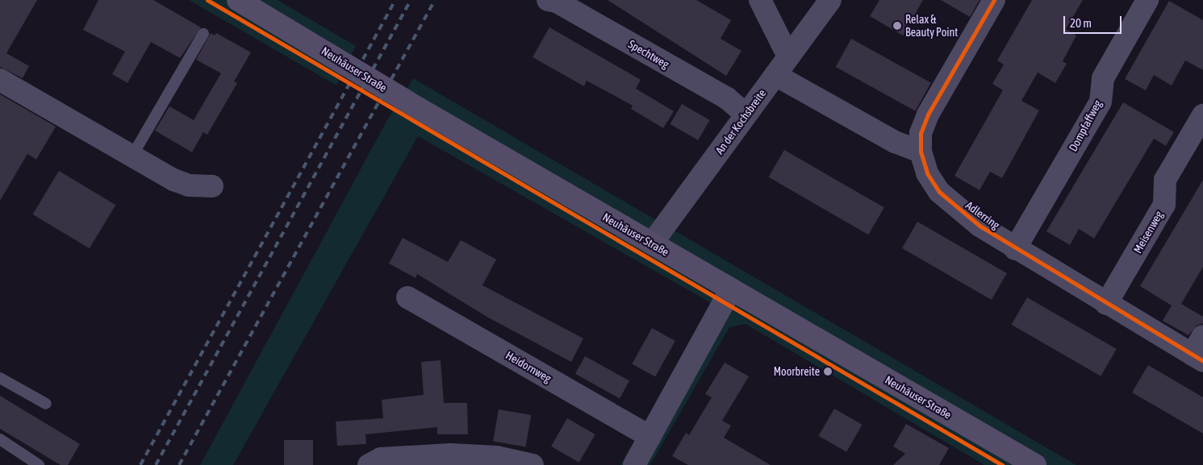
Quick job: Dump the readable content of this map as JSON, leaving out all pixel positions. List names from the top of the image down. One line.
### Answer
{"streets":{"main road":["Neuhäuser Straße"],"street":["Spechtweg","An der Kochsbreite","Dompfaffweg","Adlerring","Meisenweg","Heidornweg"]},"crossings":[["Spechtweg","An der Kochsbreite"],["Neuhäuser Straße","An der Kochsbreite"],["Dompfaffweg","Adlerring"],["Adlerring","Meisenweg"]],"places":["Relax & Beauty Point","Moorbreite"],"scale_bar":"20 m"}
